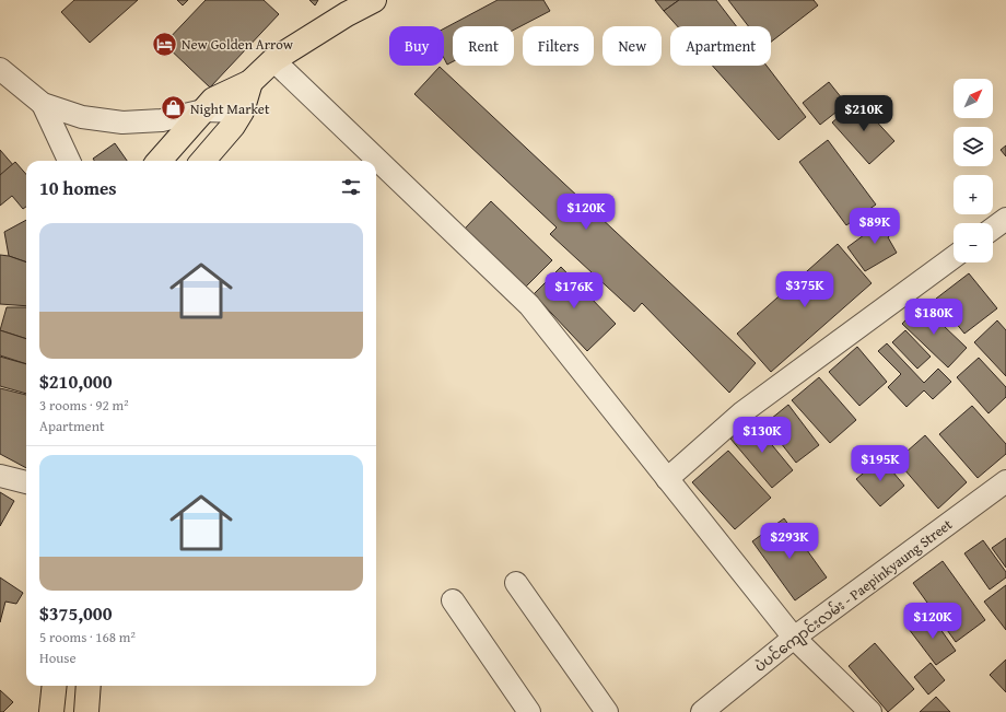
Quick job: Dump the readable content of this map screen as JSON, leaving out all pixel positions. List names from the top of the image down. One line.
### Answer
{"streets":{"street":["ပဲပင်ကျောင်းလမ်း - Paepinkyaung Street"]},"places":{"hotel":["New Golden Arrow"],"shop":["Night Market"]},"north":"top right","page":{"chip":["Buy","Rent","Filters","New","Apartment"],"map_buttons":["+","−"],"price":["$210K","$120K","$89K","$375K","$176K","$180K","$130K","$195K","$293K","$120K"],"heading":"10 homes","list":[{"name":"$210,000","note":"3 rooms · 92 m² · Apartment"},{"name":"$375,000","note":"5 rooms · 168 m² · House"}]}}
